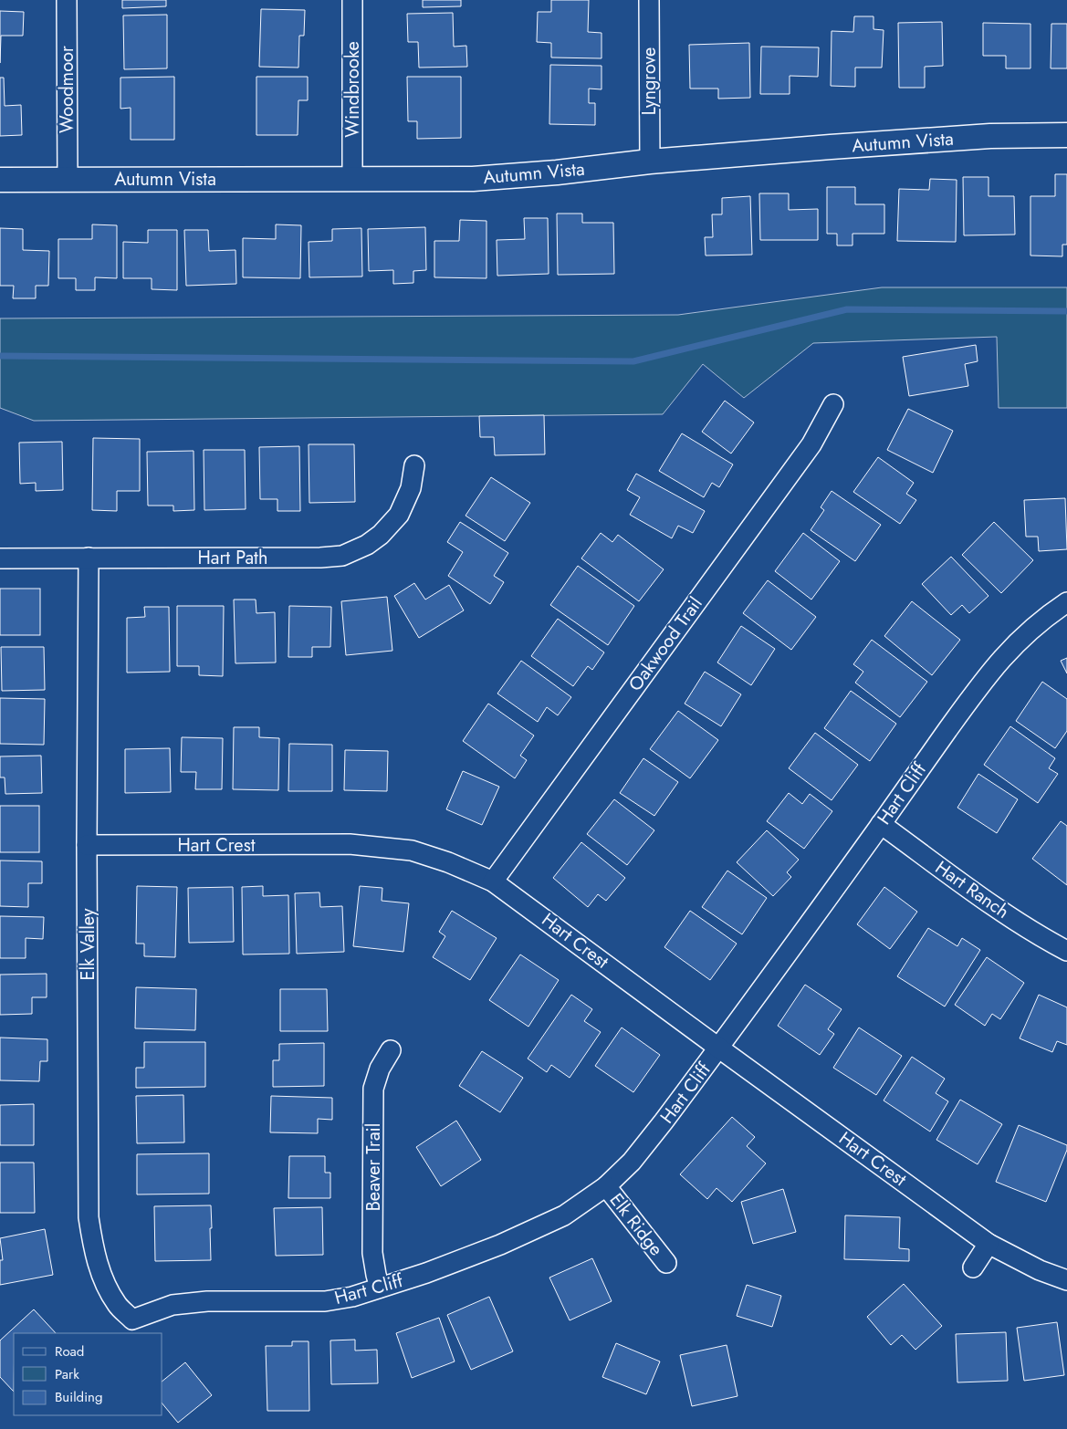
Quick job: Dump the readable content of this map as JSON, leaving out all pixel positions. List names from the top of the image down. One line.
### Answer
{"streets":{"street":["Lyngrove","Woodmoor","Windbrooke","Autumn Vista","Hart Path","Oakwood Trail","Hart Cliff","Hart Crest","Hart Ranch","Elk Valley","Beaver Trail","Elk Ridge"]},"crossings":[["Lyngrove","Autumn Vista"],["Woodmoor","Autumn Vista"],["Windbrooke","Autumn Vista"],["Hart Path","Elk Valley"],["Oakwood Trail","Hart Crest"],["Hart Cliff","Hart Crest"],["Hart Cliff","Hart Ranch"],["Hart Cliff","Elk Valley"],["Hart Cliff","Beaver Trail"],["Hart Cliff","Elk Ridge"],["Hart Crest","Elk Valley"]],"legend":["Road","Park","Building"]}
